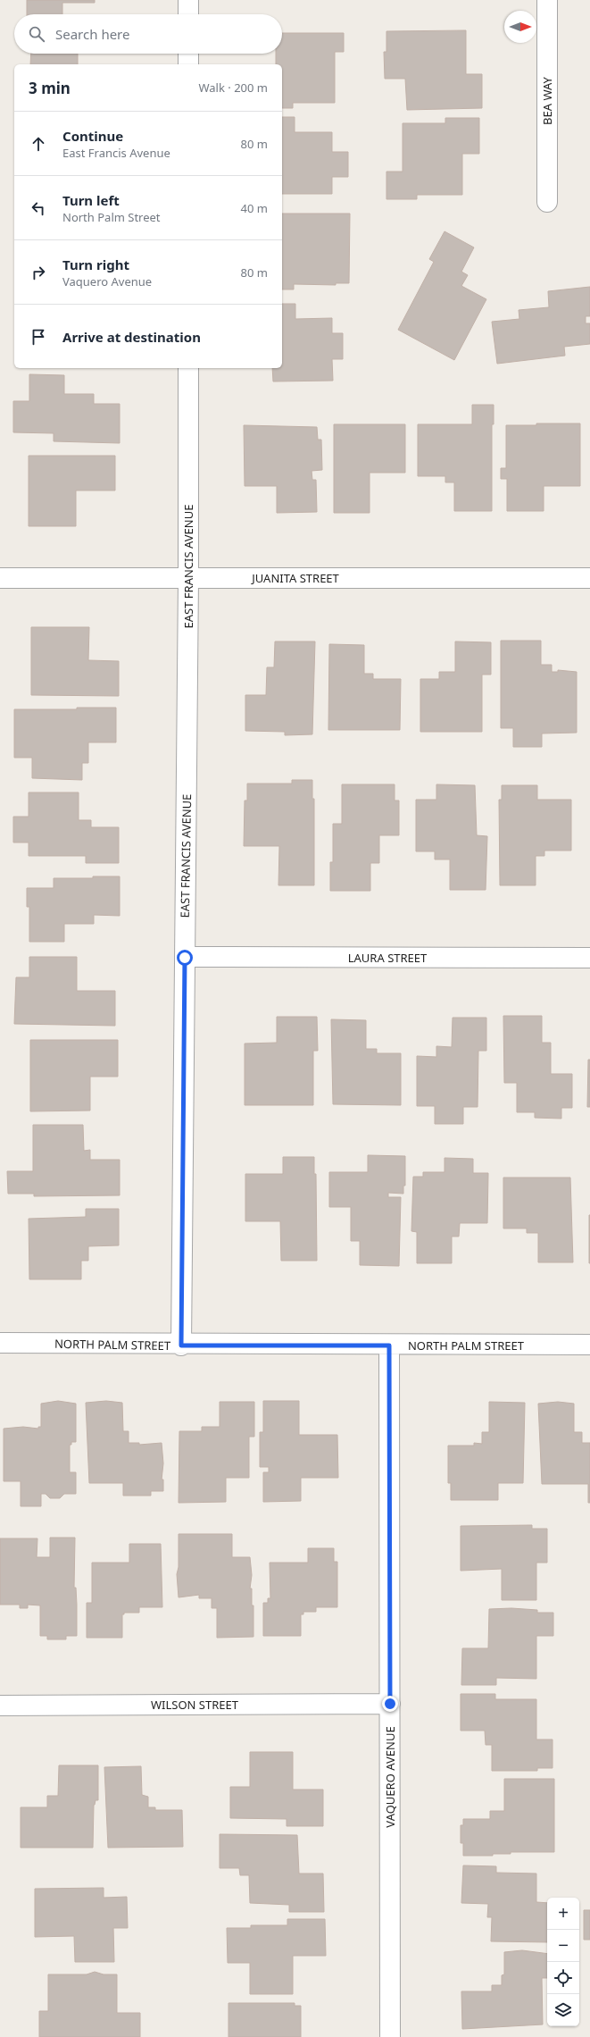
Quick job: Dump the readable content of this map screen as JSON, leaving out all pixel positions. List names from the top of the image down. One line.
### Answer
{"streets":{"street":["BEA WAY","EAST FRANCIS AVENUE","JUANITA STREET","LAURA STREET","NORTH PALM STREET","WILSON STREET","VAQUERO AVENUE"]},"crossings":[["EAST FRANCIS AVENUE","JUANITA STREET"],["EAST FRANCIS AVENUE","LAURA STREET"],["EAST FRANCIS AVENUE","NORTH PALM STREET"],["NORTH PALM STREET","VAQUERO AVENUE"],["WILSON STREET","VAQUERO AVENUE"]],"north":"right","page":{"search":"Search here","heading":["3 min","Walk · 200 m"],"list":[["Continue","East Francis Avenue","80 m"],["Turn left","North Palm Street","40 m"],["Turn right","Vaquero Avenue","80 m"],"Arrive at destination"],"map_buttons":["+","−"]}}
